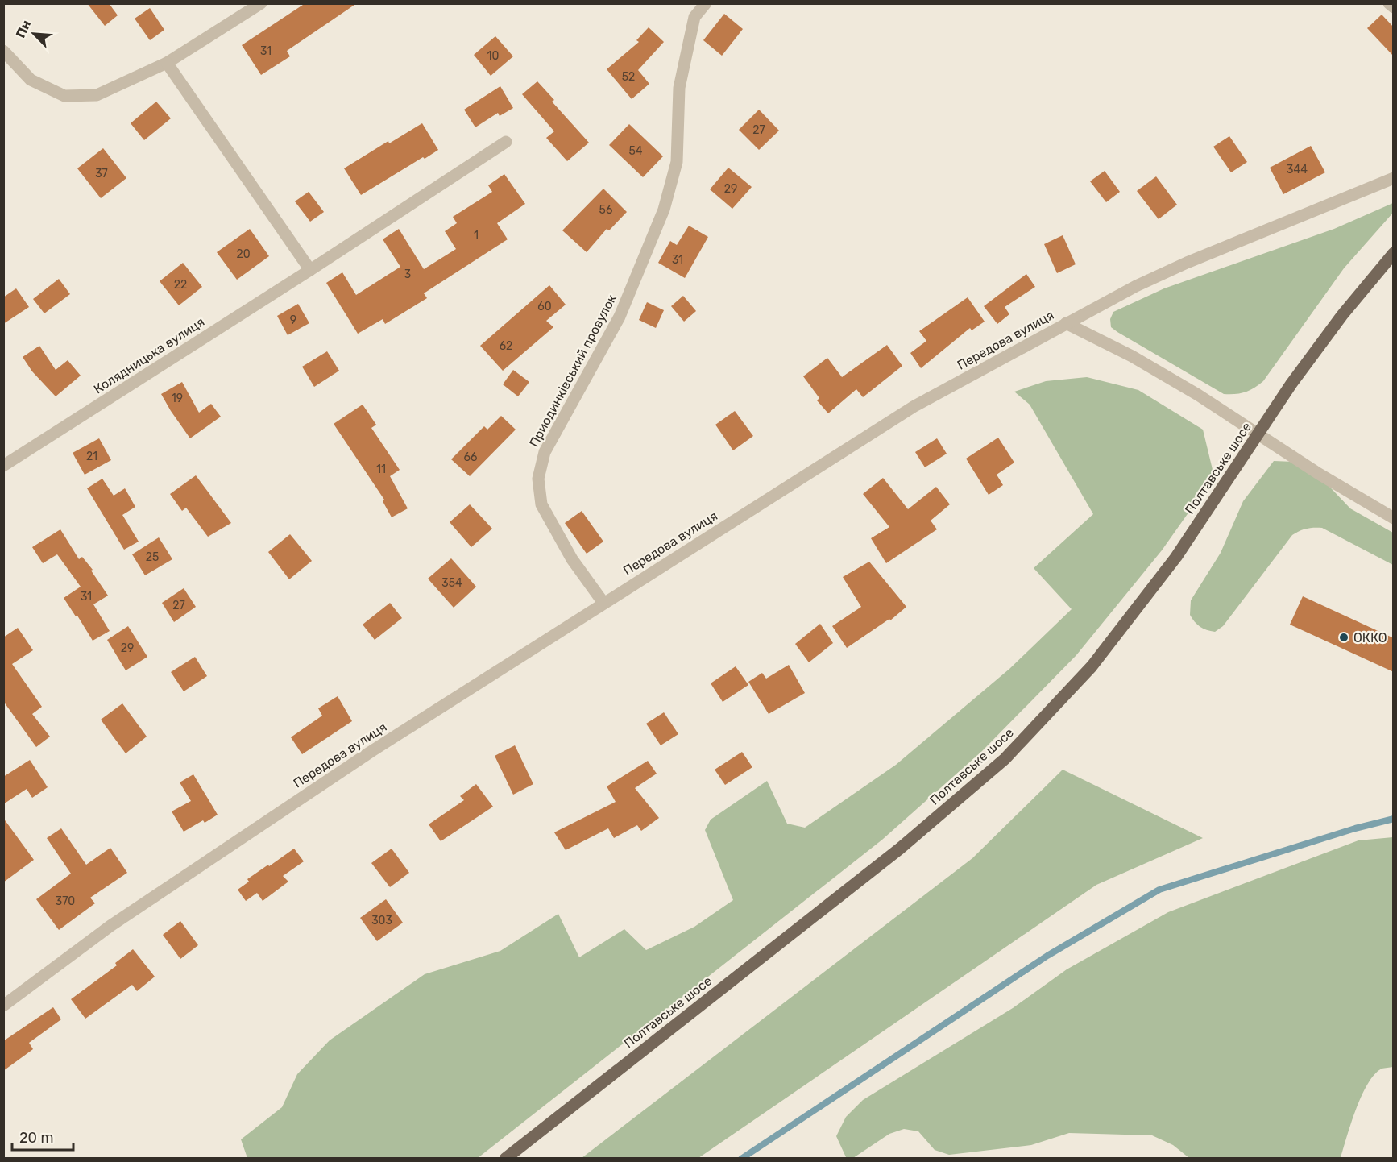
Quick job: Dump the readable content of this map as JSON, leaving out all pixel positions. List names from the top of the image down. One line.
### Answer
{"streets":{"main road":["Полтавське шосе"],"street":["Передова вулиця","Колядницька вулиця","Приодинківський провулок"]},"crossings":[["Передова вулиця","Приодинківський провулок"]],"places":["ОККО"],"house_numbers":["31","10","52","27","54","344","37","29","56","1","20","31","3","22","60","9","62","19","21","66","11","25","354","31","27","29","370","303"],"scale_bar":"20 m","north":"top left"}
